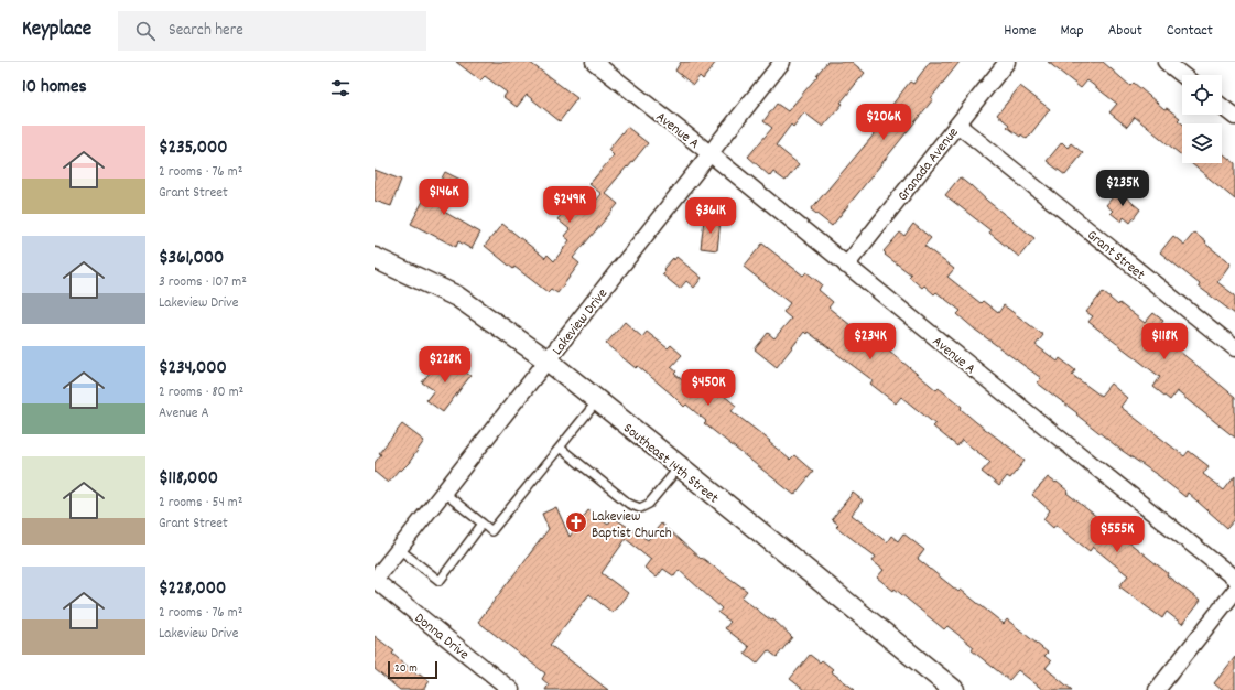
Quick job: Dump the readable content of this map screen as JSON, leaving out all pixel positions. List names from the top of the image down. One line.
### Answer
{"streets":{"street":["Avenue A","Granada Avenue","Grant Street","Lakeview Drive","Southeast 14th Street","Donna Drive"]},"crossings":[["Avenue A","Granada Avenue"],["Avenue A","Lakeview Drive"],["Granada Avenue","Grant Street"],["Lakeview Drive","Southeast 14th Street"],["Lakeview Drive","Donna Drive"]],"places":{"church":["Lakeview Baptist Church"]},"scale_bar":"20 m","page":{"header":"Keyplace","search":"Search here","nav":["Home","Map","About","Contact"],"heading":"10 homes","price":["$206K","$235K","$146K","$249K","$361K","$234K","$118K","$228K","$450K","$555K"],"list":[{"name":"$235,000","note":"2 rooms · 76 m² · Grant Street"},{"name":"$361,000","note":"3 rooms · 107 m² · Lakeview Drive"},{"name":"$234,000","note":"2 rooms · 80 m² · Avenue A"},{"name":"$118,000","note":"2 rooms · 54 m² · Grant Street"},{"name":"$228,000","note":"2 rooms · 76 m² · Lakeview Drive"}],"scale":"20 m"}}
